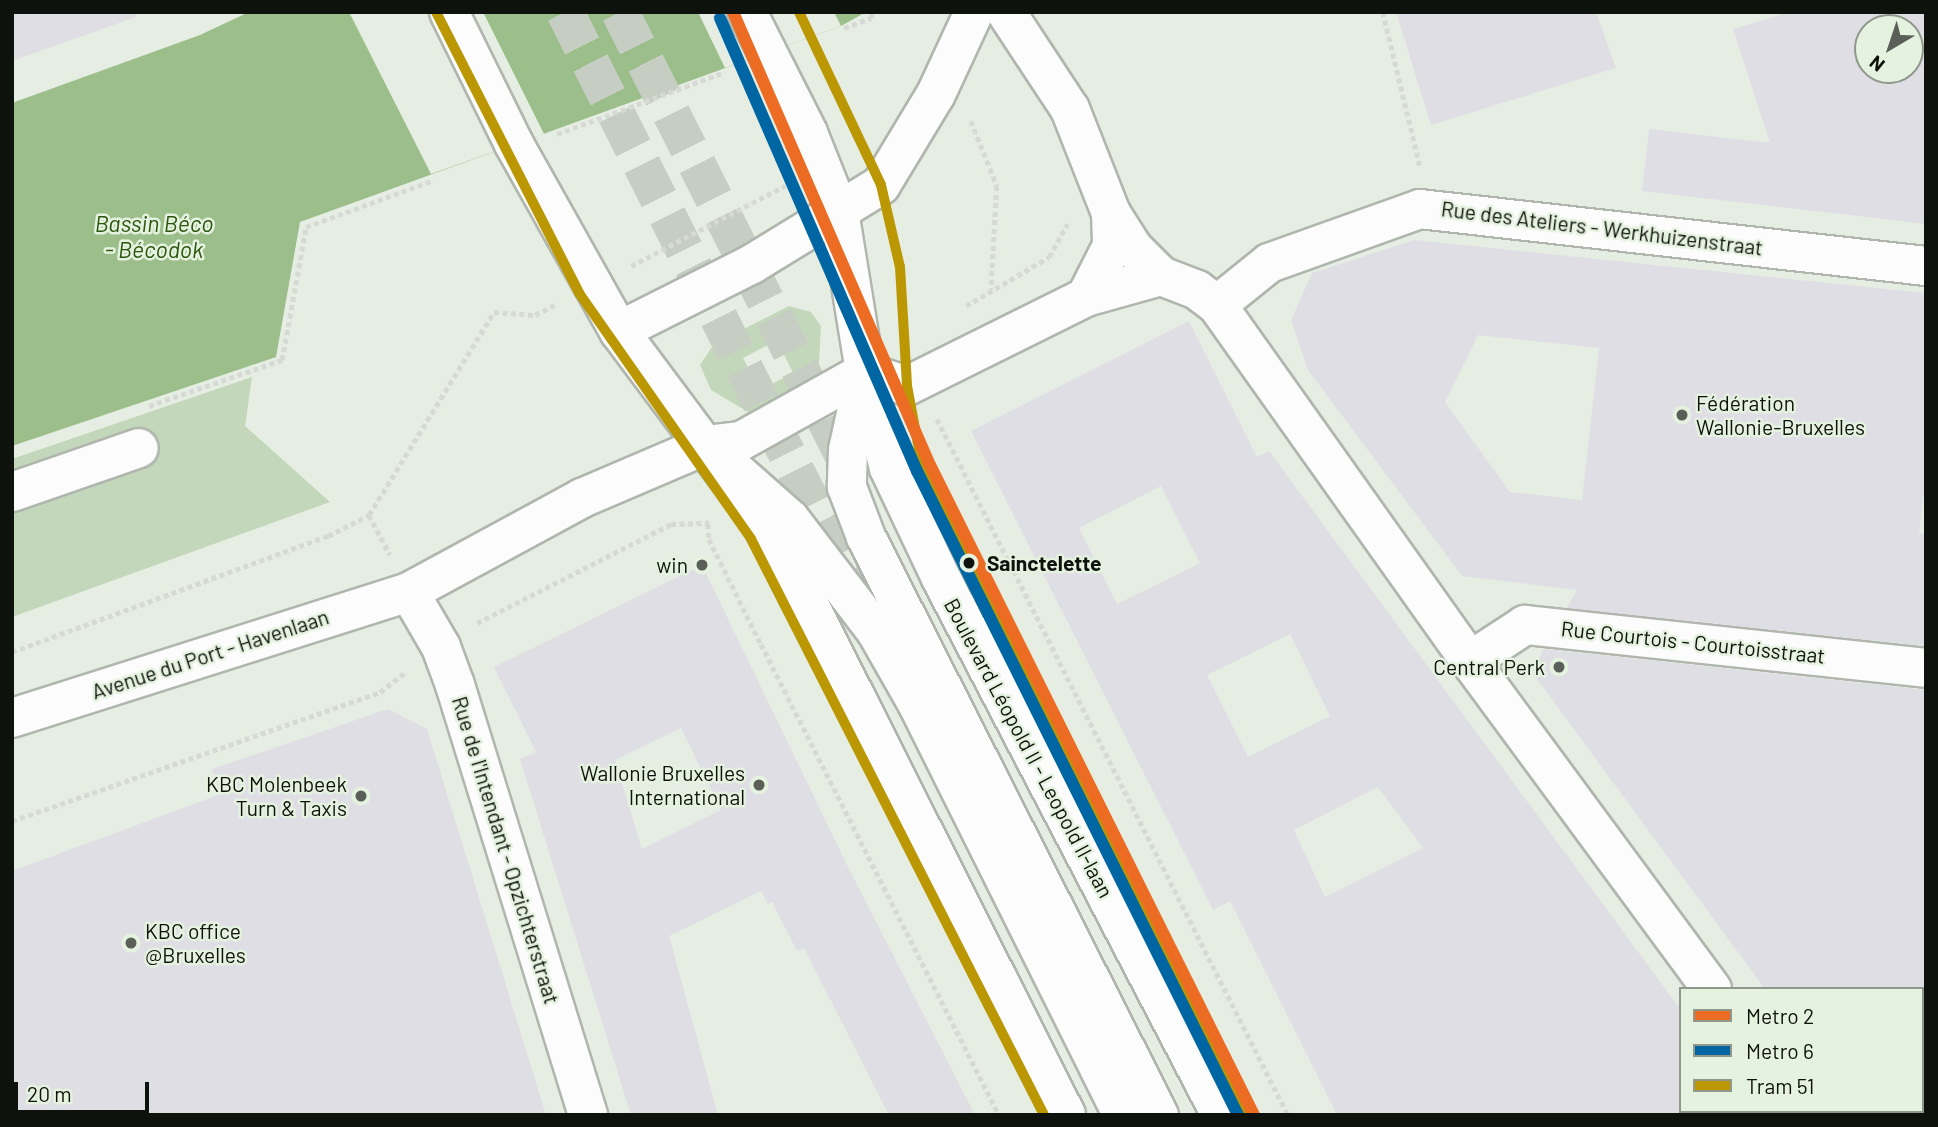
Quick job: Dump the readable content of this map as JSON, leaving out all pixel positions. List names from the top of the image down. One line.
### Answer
{"streets":{"main road":["Rue des Ateliers - Werkhuizenstraat","Rue Courtois - Courtoisstraat","Avenue du Port - Havenlaan","Boulevard Léopold II - Leopold II-laan","Rue de l'Intendant - Opzichterstraat"]},"crossings":[["Avenue du Port - Havenlaan","Boulevard Léopold II - Leopold II-laan"],["Avenue du Port - Havenlaan","Rue de l'Intendant - Opzichterstraat"]],"water":["Bassin Béco - Bécodok"],"places":["Fédération Wallonie-Bruxelles","Sainctelette","win","Central Perk","Wallonie Bruxelles International","KBC Molenbeek Turn & Taxis","KBC office @Bruxelles"],"lines":["metro line 2","tram line 51","metro line 6"],"legend":["Metro 2","Metro 6","Tram 51"],"scale_bar":"20 m","north":"bottom left"}
